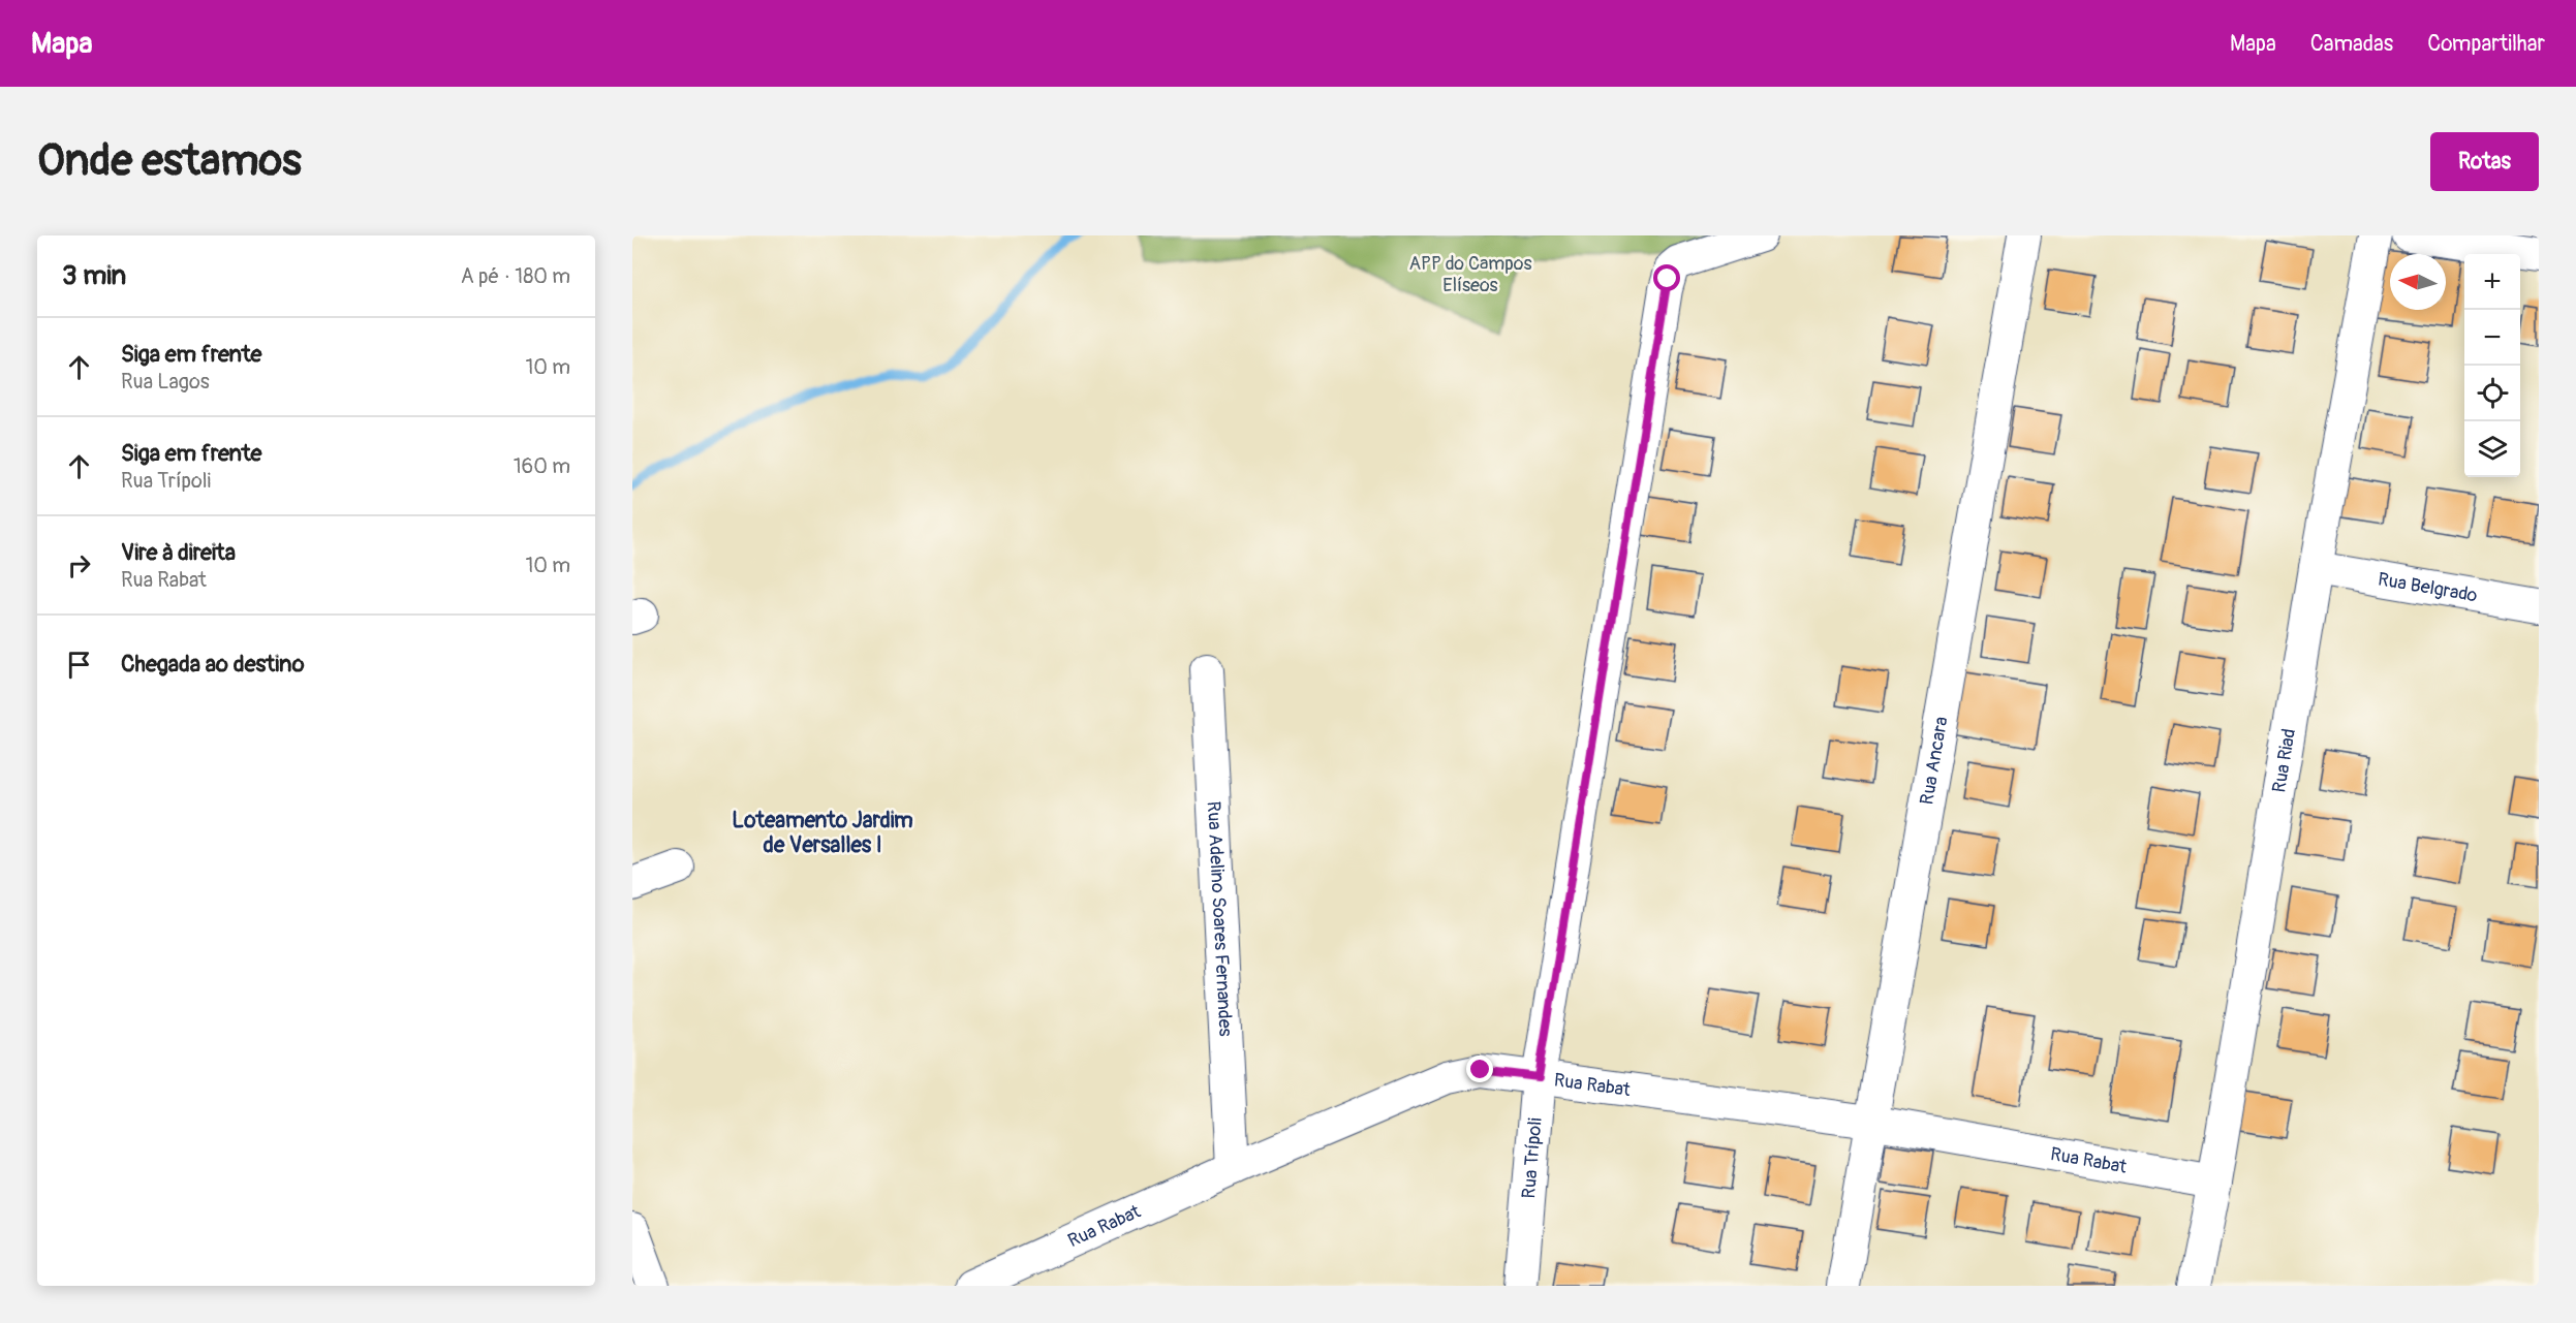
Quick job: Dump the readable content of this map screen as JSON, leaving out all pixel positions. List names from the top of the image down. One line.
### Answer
{"streets":{"street":["Rua Belgrado","Rua Ancara","Rua Riad","Rua Adelino Soares Fernandes","Rua Rabat","Rua Trípoli"]},"crossings":[["Rua Belgrado","Rua Riad"],["Rua Ancara","Rua Rabat"],["Rua Riad","Rua Rabat"],["Rua Adelino Soares Fernandes","Rua Rabat"],["Rua Rabat","Rua Trípoli"]],"districts":["Loteamento Jardim de Versalles I"],"parks":["APP do Campos Elíseos"],"north":"left","page":{"header":"Mapa","nav":["Mapa","Camadas","Compartilhar"],"buttons":"Rotas","title":"Onde estamos","heading":["3 min","A pé · 180 m"],"map_buttons":["+","−"],"list":[["Siga em frente","Rua Lagos","10 m"],["Siga em frente","Rua Trípoli","160 m"],["Vire à direita","Rua Rabat","10 m"],"Chegada ao destino"]}}
